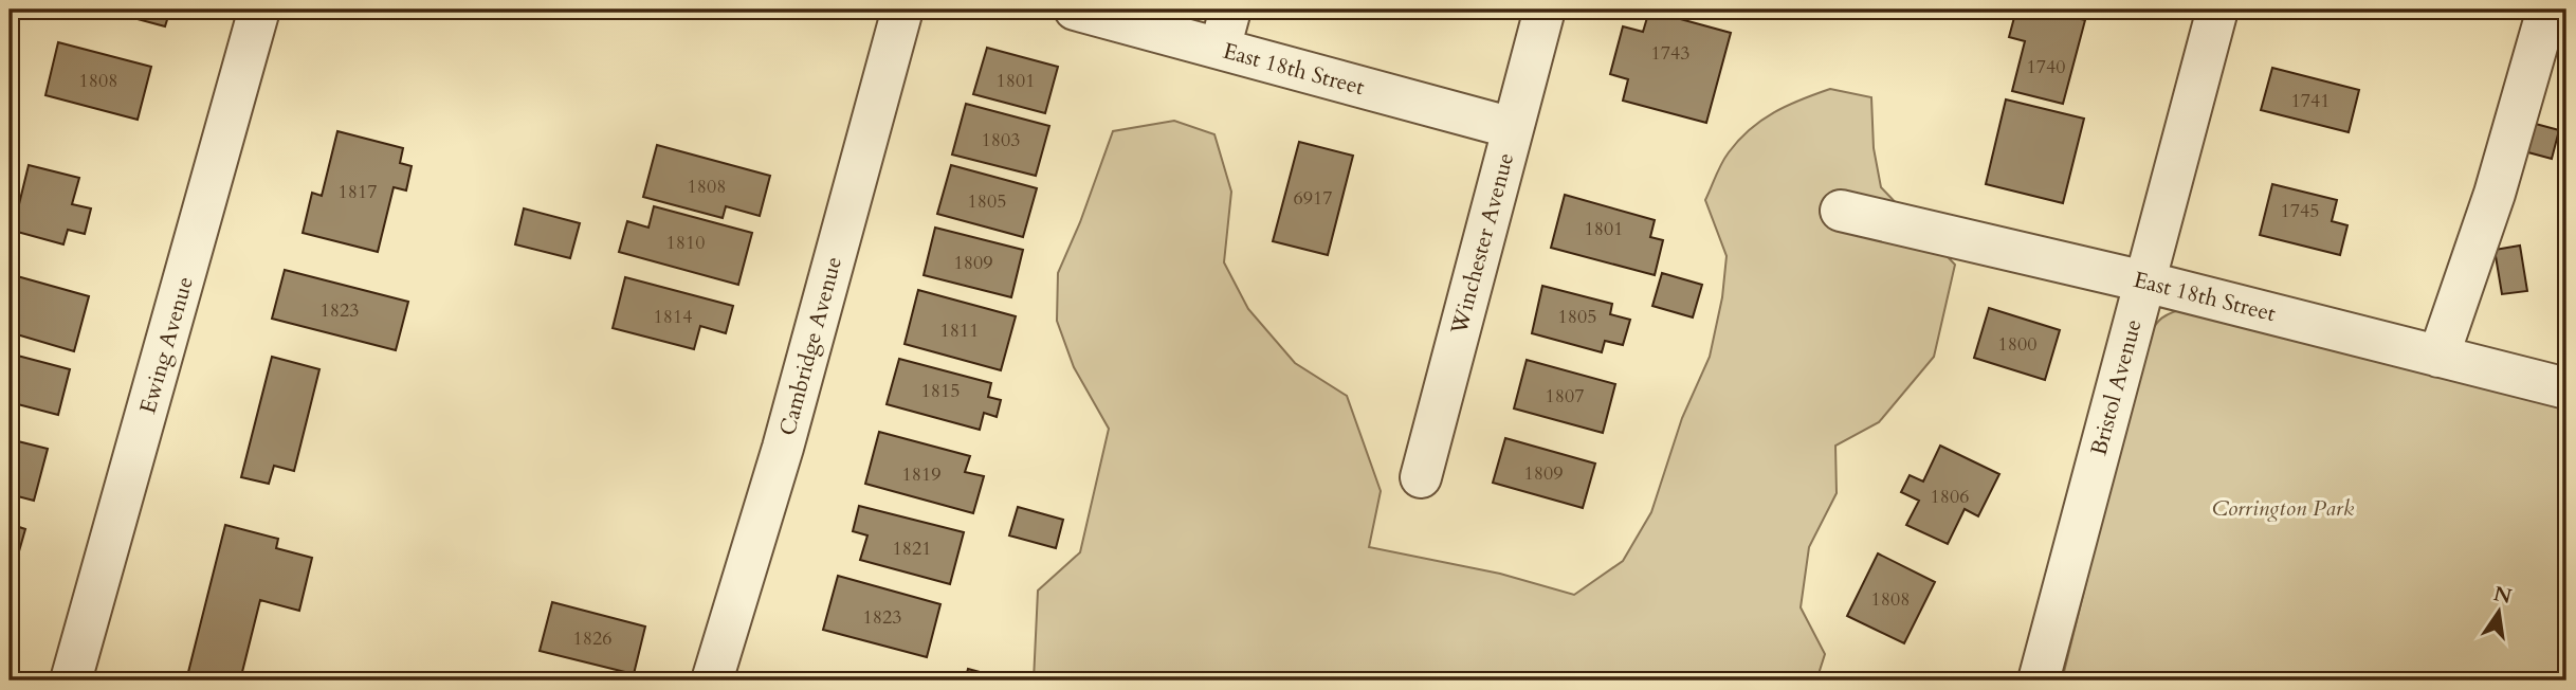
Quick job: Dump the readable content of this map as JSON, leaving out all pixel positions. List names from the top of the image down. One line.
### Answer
{"streets":{"street":["East 18th Street","Winchester Avenue","Ewing Avenue","Cambridge Avenue","Bristol Avenue"]},"crossings":[["East 18th Street","Winchester Avenue"],["East 18th Street","Bristol Avenue"]],"parks":["Corrington Park"],"house_numbers":["1743","1740","1808","1801","1741","1803","1808","1817","6917","1805","1745","1801","1810","1809","1823","1814","1805","1811","1800","1815","1807","1809","1819","1806","1821","1808","1823","1826"],"north":"top"}
